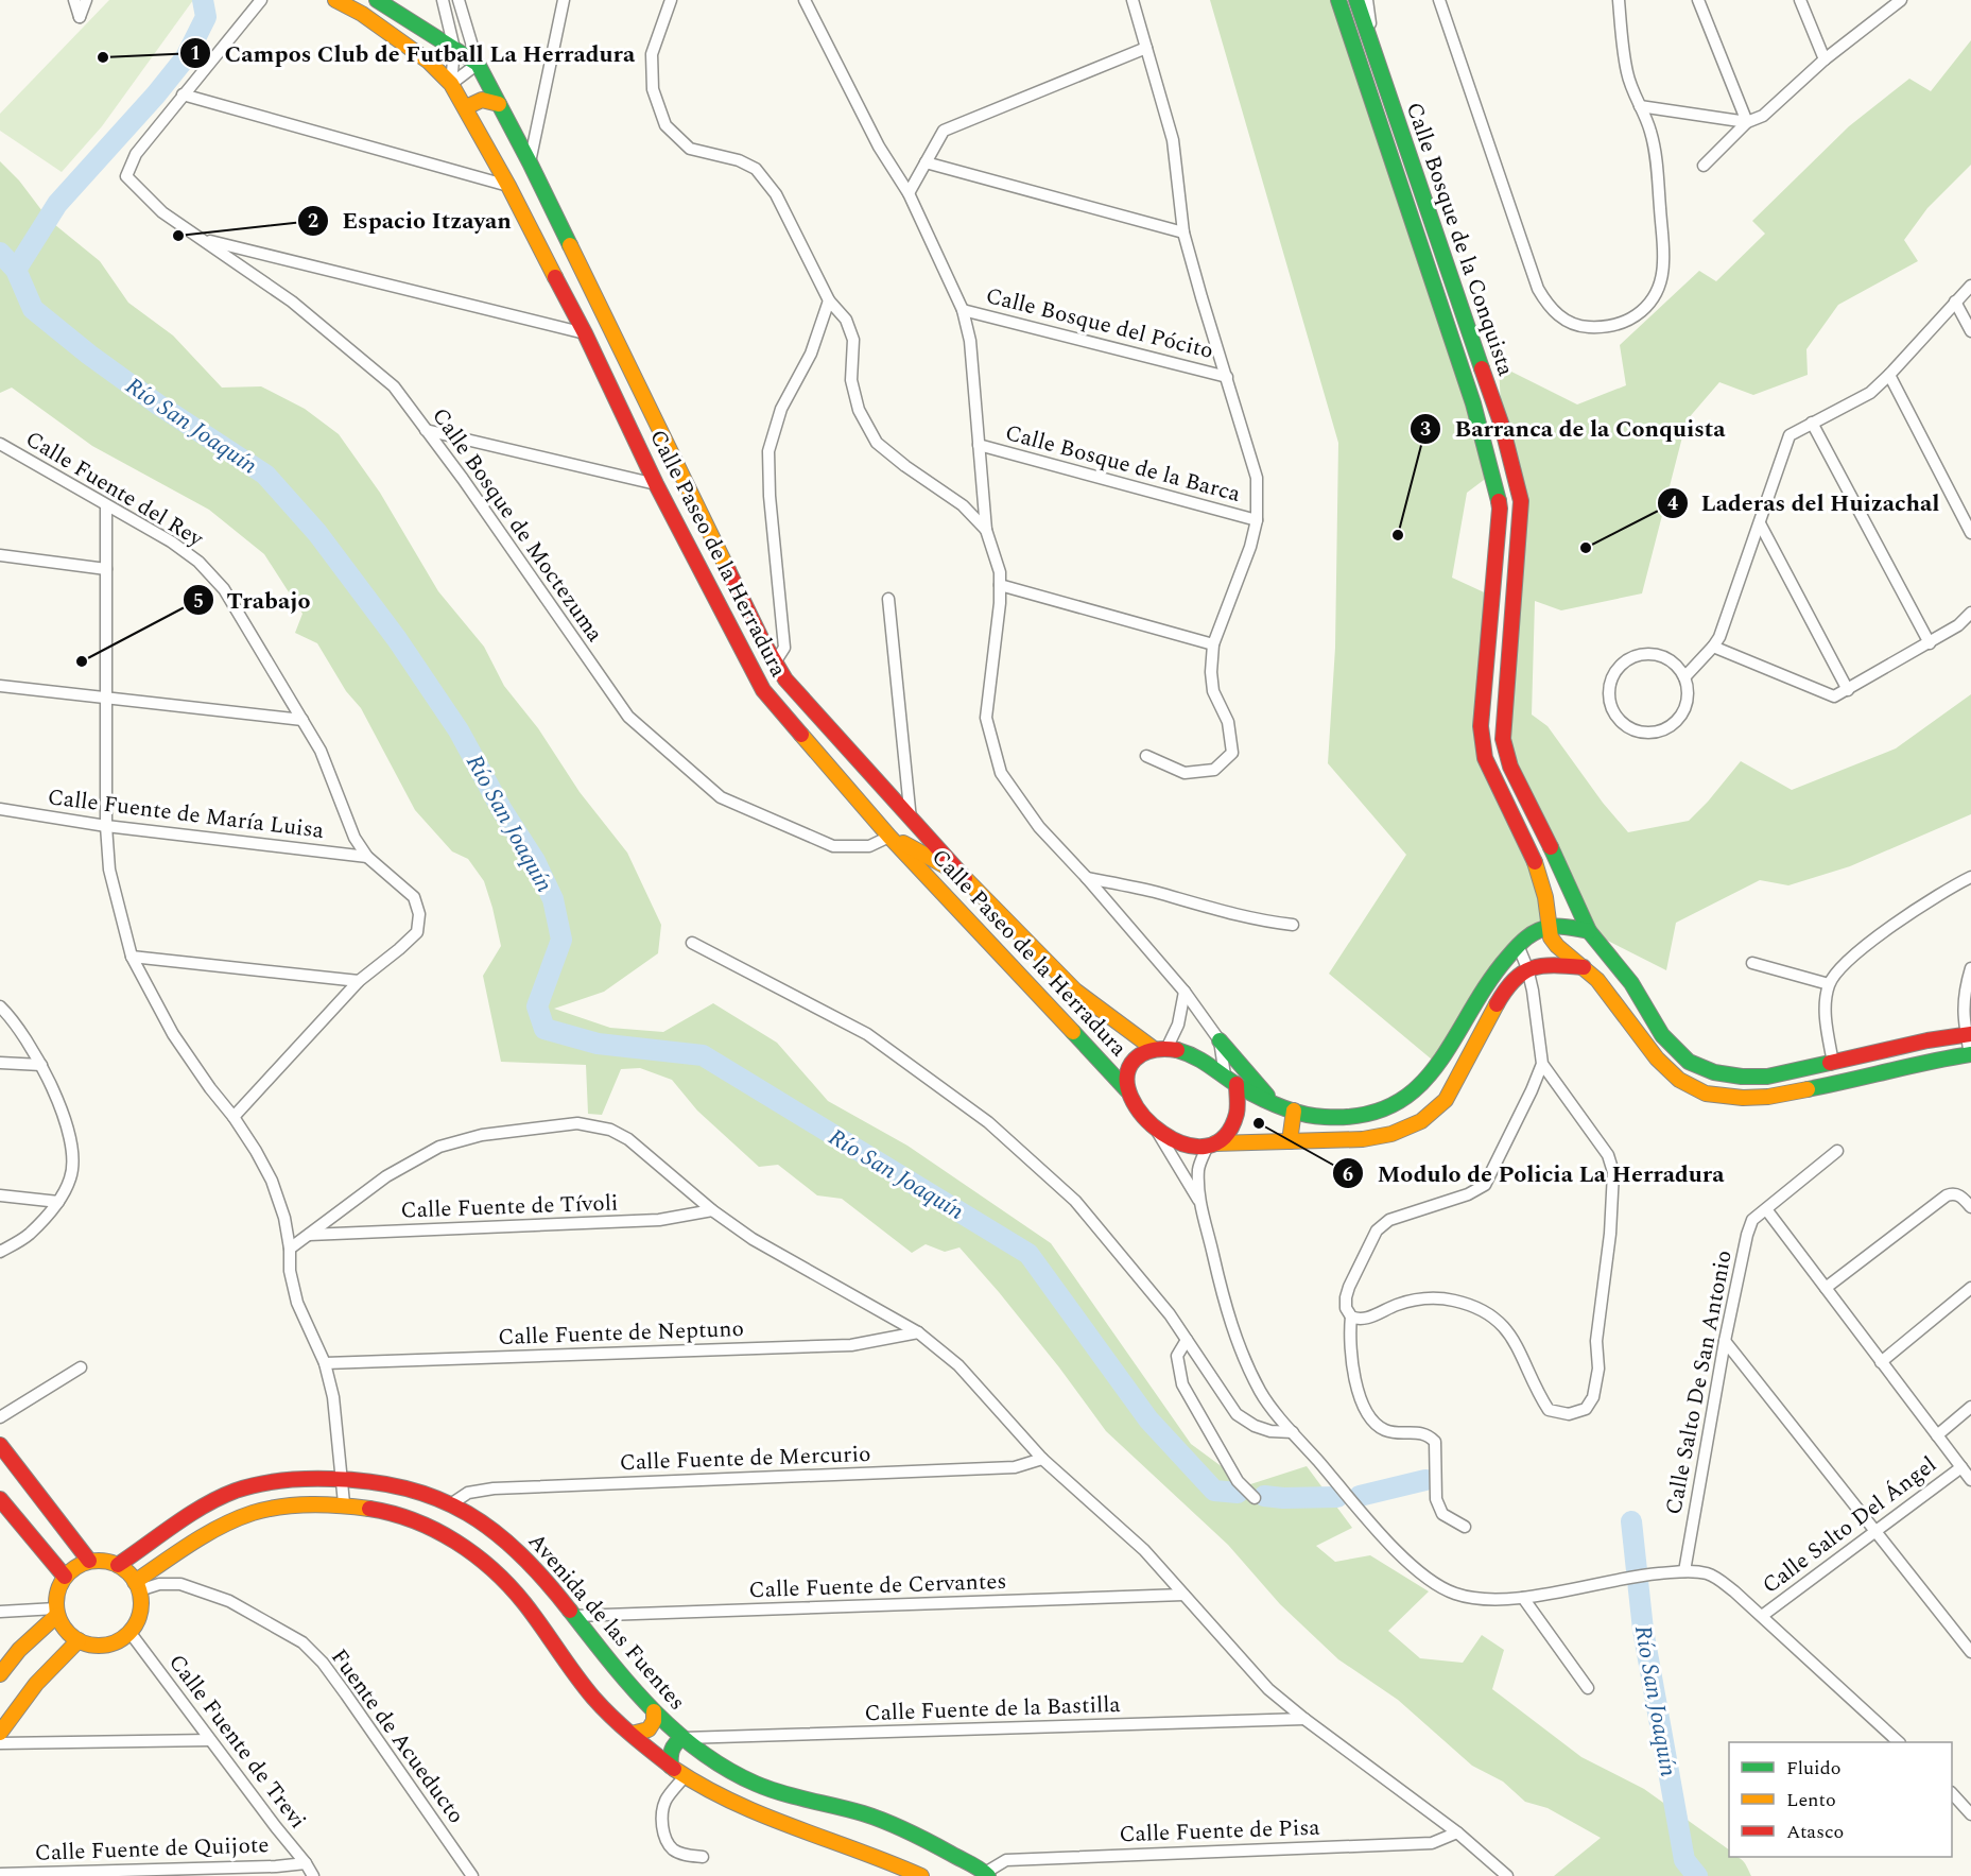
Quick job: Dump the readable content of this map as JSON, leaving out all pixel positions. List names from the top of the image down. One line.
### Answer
{"streets":{"main road":["Calle Bosque de la Conquista","Calle Paseo de la Herradura","Avenida de las Fuentes"],"street":["Calle Bosque del Pócito","Calle Bosque de la Barca","Calle Fuente del Rey","Calle Bosque de Moctezuma","Calle Fuente de María Luisa","Calle Fuente de Tívoli","Calle Fuente de Neptuno","Calle Salto De San Antonio","Calle Fuente de Mercurio","Calle Salto Del Ángel","Calle Fuente de Cervantes","Calle Fuente de la Bastilla","Fuente de Acueducto","Calle Fuente de Trevi","Calle Fuente de Pisa","Calle Fuente de Quijote"]},"crossings":[["Calle Fuente del Rey","Calle Fuente de María Luisa"],["Calle Bosque de Moctezuma","Calle Paseo de la Herradura"],["Calle Fuente de Mercurio","Avenida de las Fuentes"],["Calle Fuente de Cervantes","Avenida de las Fuentes"],["Avenida de las Fuentes","Calle Fuente de la Bastilla"],["Avenida de las Fuentes","Fuente de Acueducto"],["Avenida de las Fuentes","Calle Fuente de Trevi"],["Avenida de las Fuentes","Calle Fuente de Pisa"],["Fuente de Acueducto","Calle Fuente de Trevi"],["Calle Fuente de Trevi","Calle Fuente de Quijote"]],"water":["Río San Joaquín"],"places":["Campos Club de Futball La Herradura","Espacio Itzayan","Barranca de la Conquista","Laderas del Huizachal","Trabajo","Modulo de Policia La Herradura"],"legend":["Fluido","Lento","Atasco"]}
